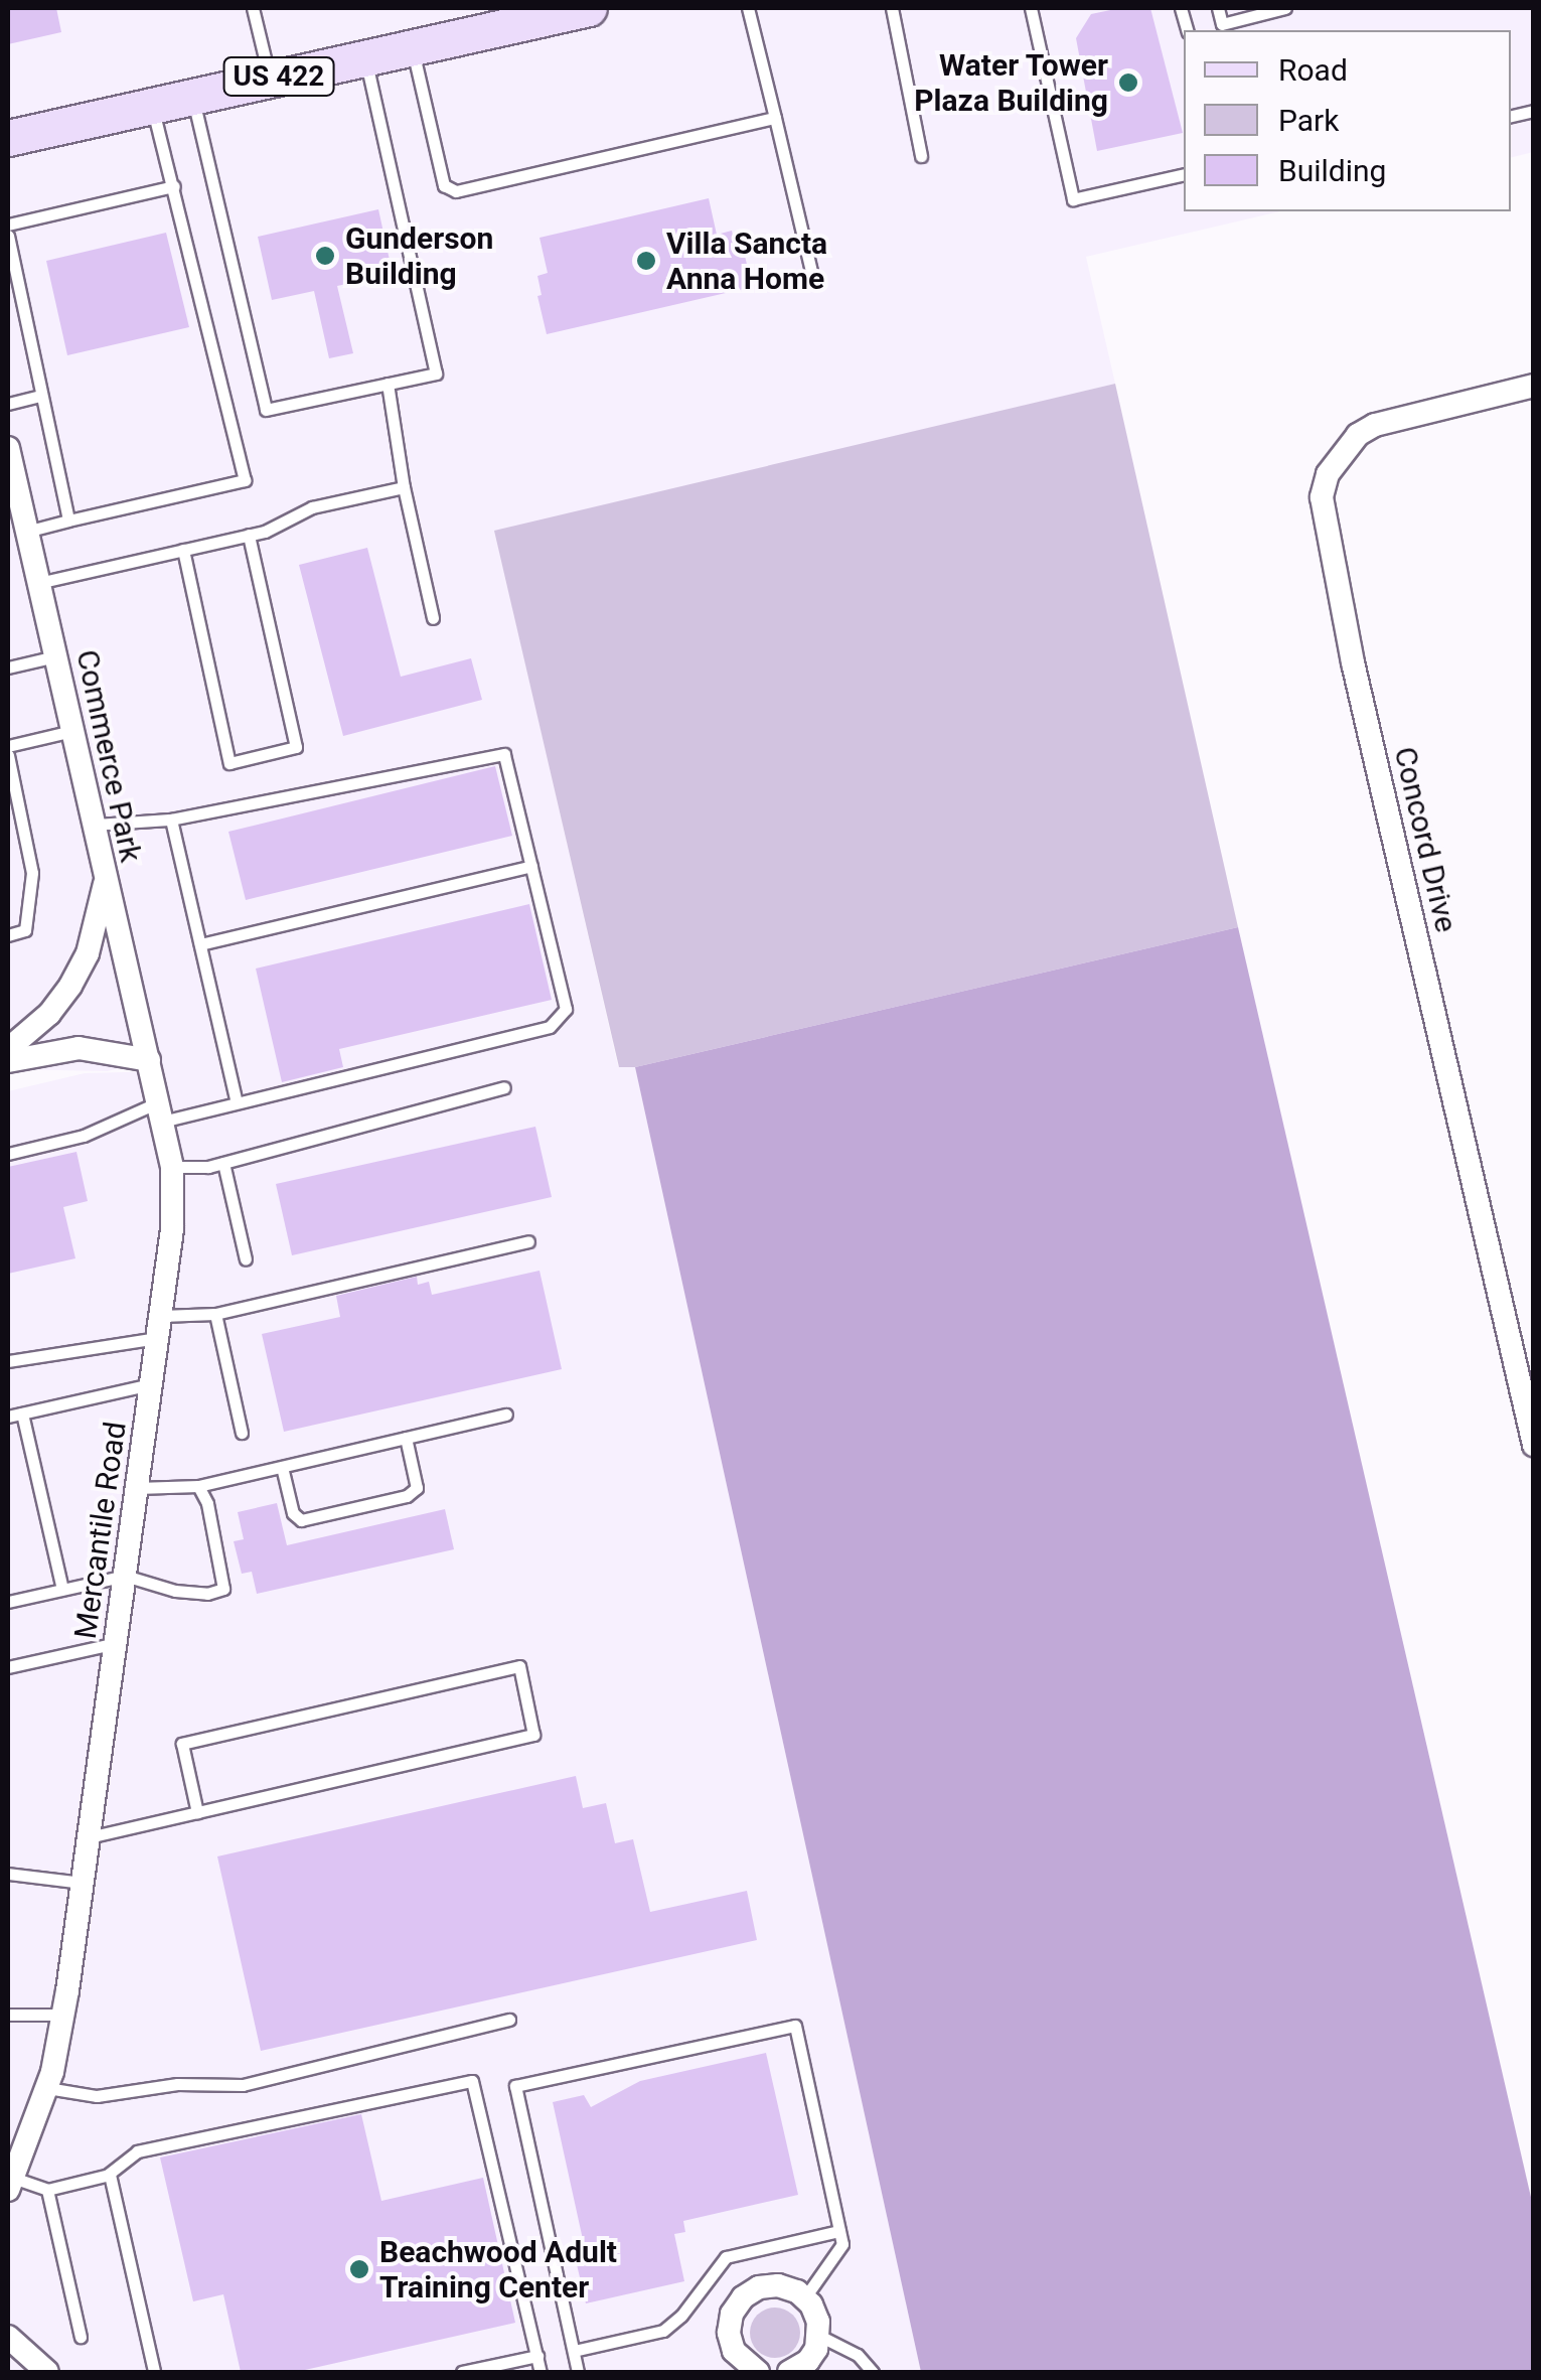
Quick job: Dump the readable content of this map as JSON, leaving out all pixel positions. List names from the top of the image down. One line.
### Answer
{"streets":{"main road":["US 422"],"street":["Commerce Park","Concord Drive","Mercantile Road"]},"crossings":[["Commerce Park","Mercantile Road"]],"places":["Water Tower Plaza Building","Gunderson Building","Villa Sancta Anna Home","Beachwood Adult Training Center"],"legend":["Road","Park","Building"]}
